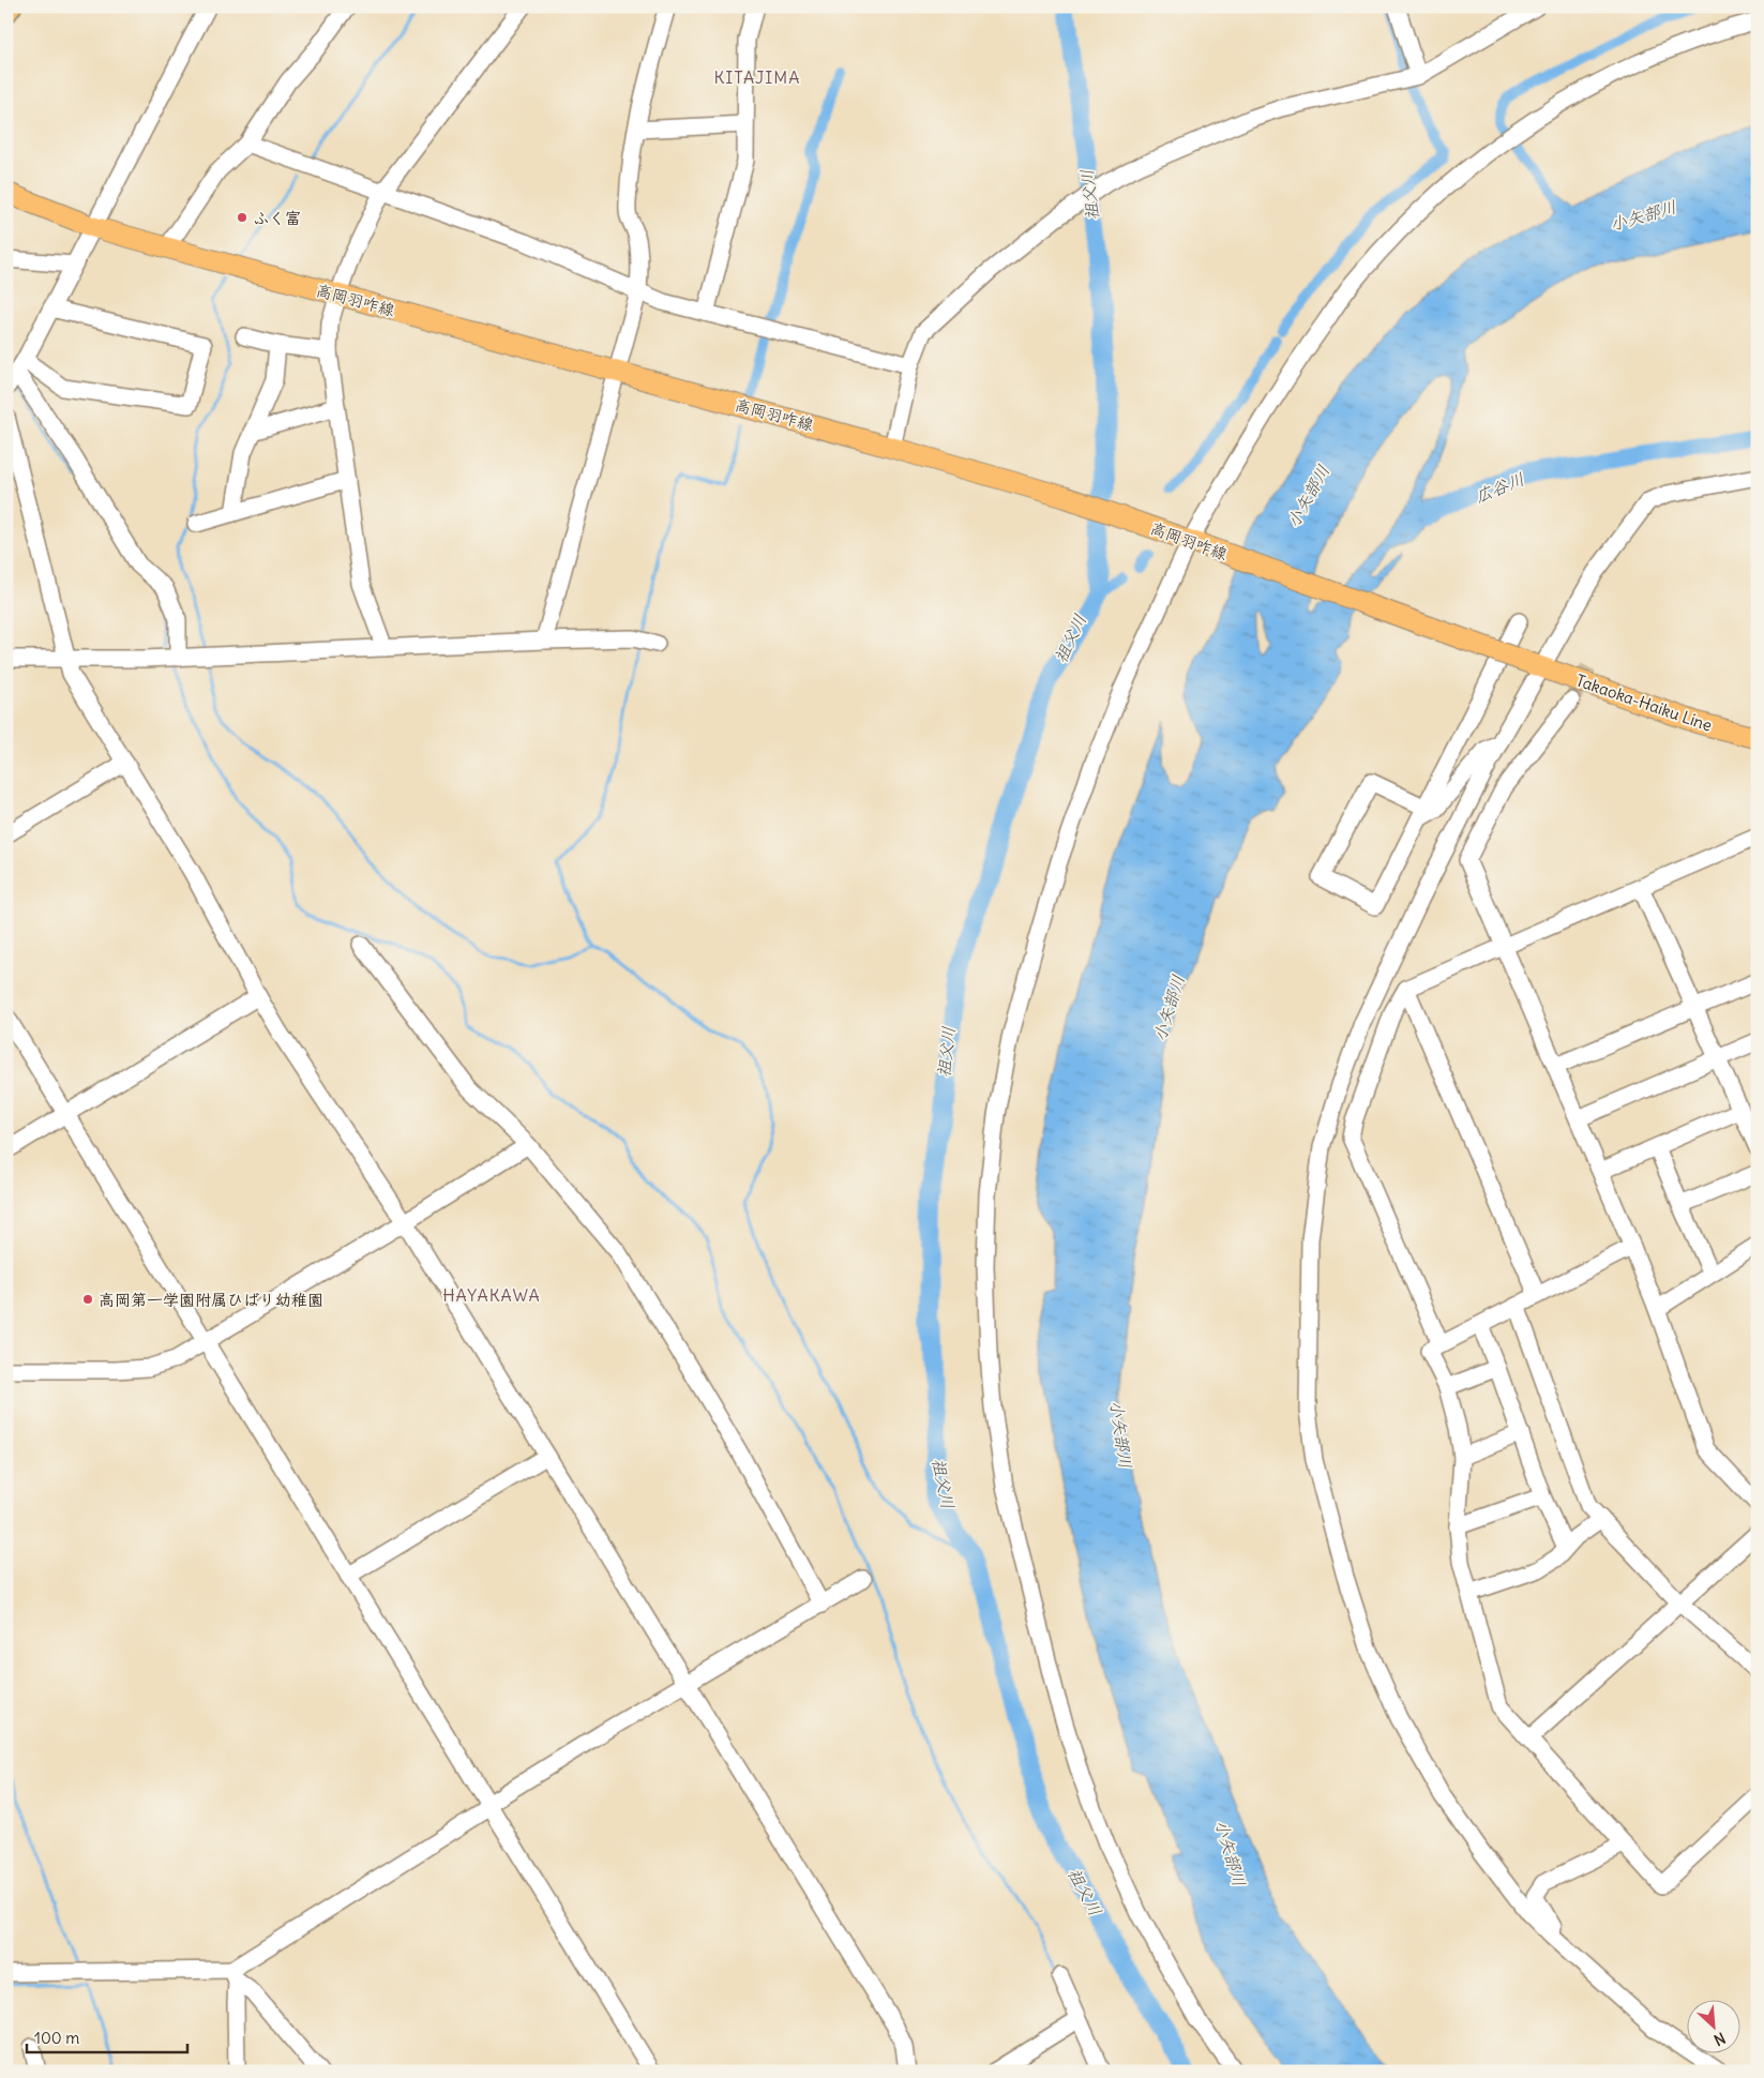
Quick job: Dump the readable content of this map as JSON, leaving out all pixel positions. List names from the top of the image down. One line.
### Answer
{"streets":{"main road":["高岡羽咋線","Takaoka-Haiku Line"]},"crossings":[["高岡羽咋線","Takaoka-Haiku Line"]],"districts":["KITAJIMA","HAYAKAWA"],"water":["祖父川","小矢部川","広谷川"],"places":["ふく富","高岡第一学園附属ひばり幼稚園"],"scale_bar":"100 m","north":"bottom right"}
